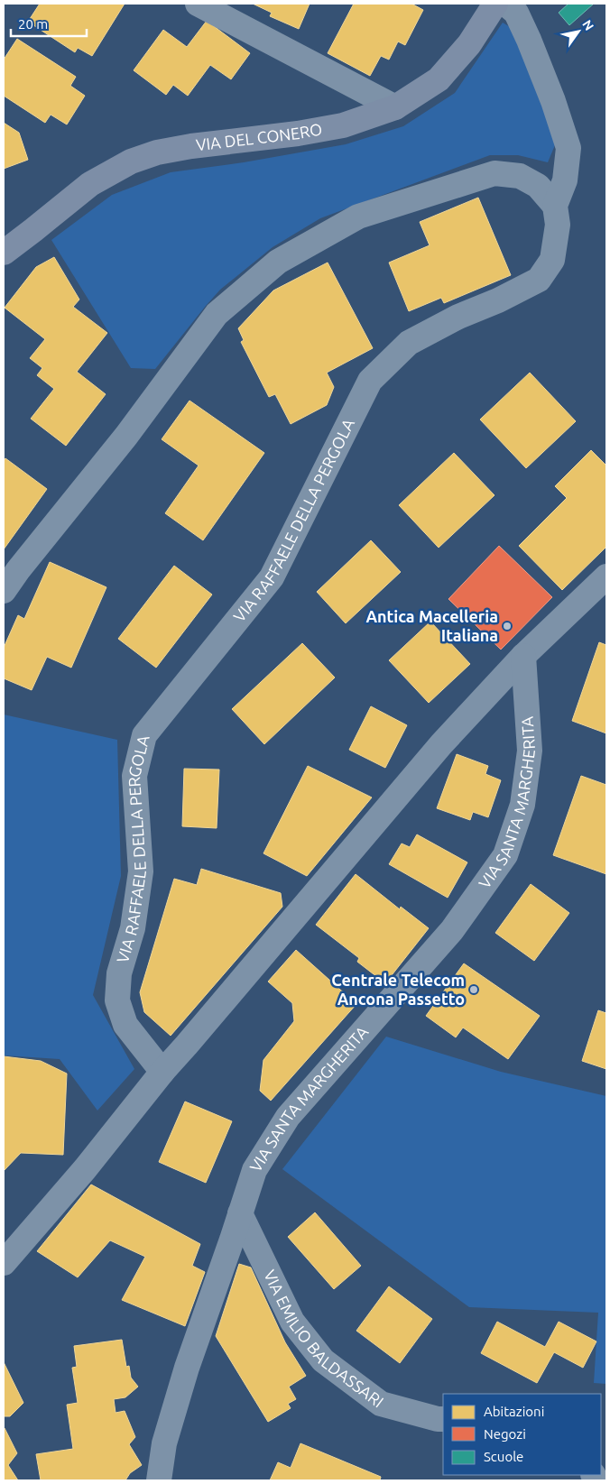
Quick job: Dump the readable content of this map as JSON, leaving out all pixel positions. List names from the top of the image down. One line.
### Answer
{"streets":{"main road":["VIA DEL CONERO"],"street":["VIA RAFFAELE DELLA PERGOLA","VIA SANTA MARGHERITA","VIA EMILIO BALDASSARI"]},"crossings":[["VIA DEL CONERO","VIA RAFFAELE DELLA PERGOLA"],["VIA SANTA MARGHERITA","VIA EMILIO BALDASSARI"]],"places":["Antica Macelleria Italiana","Centrale Telecom Ancona Passetto"],"legend":["Abitazioni","Negozi","Scuole"],"scale_bar":"20 m","north":"top right"}
